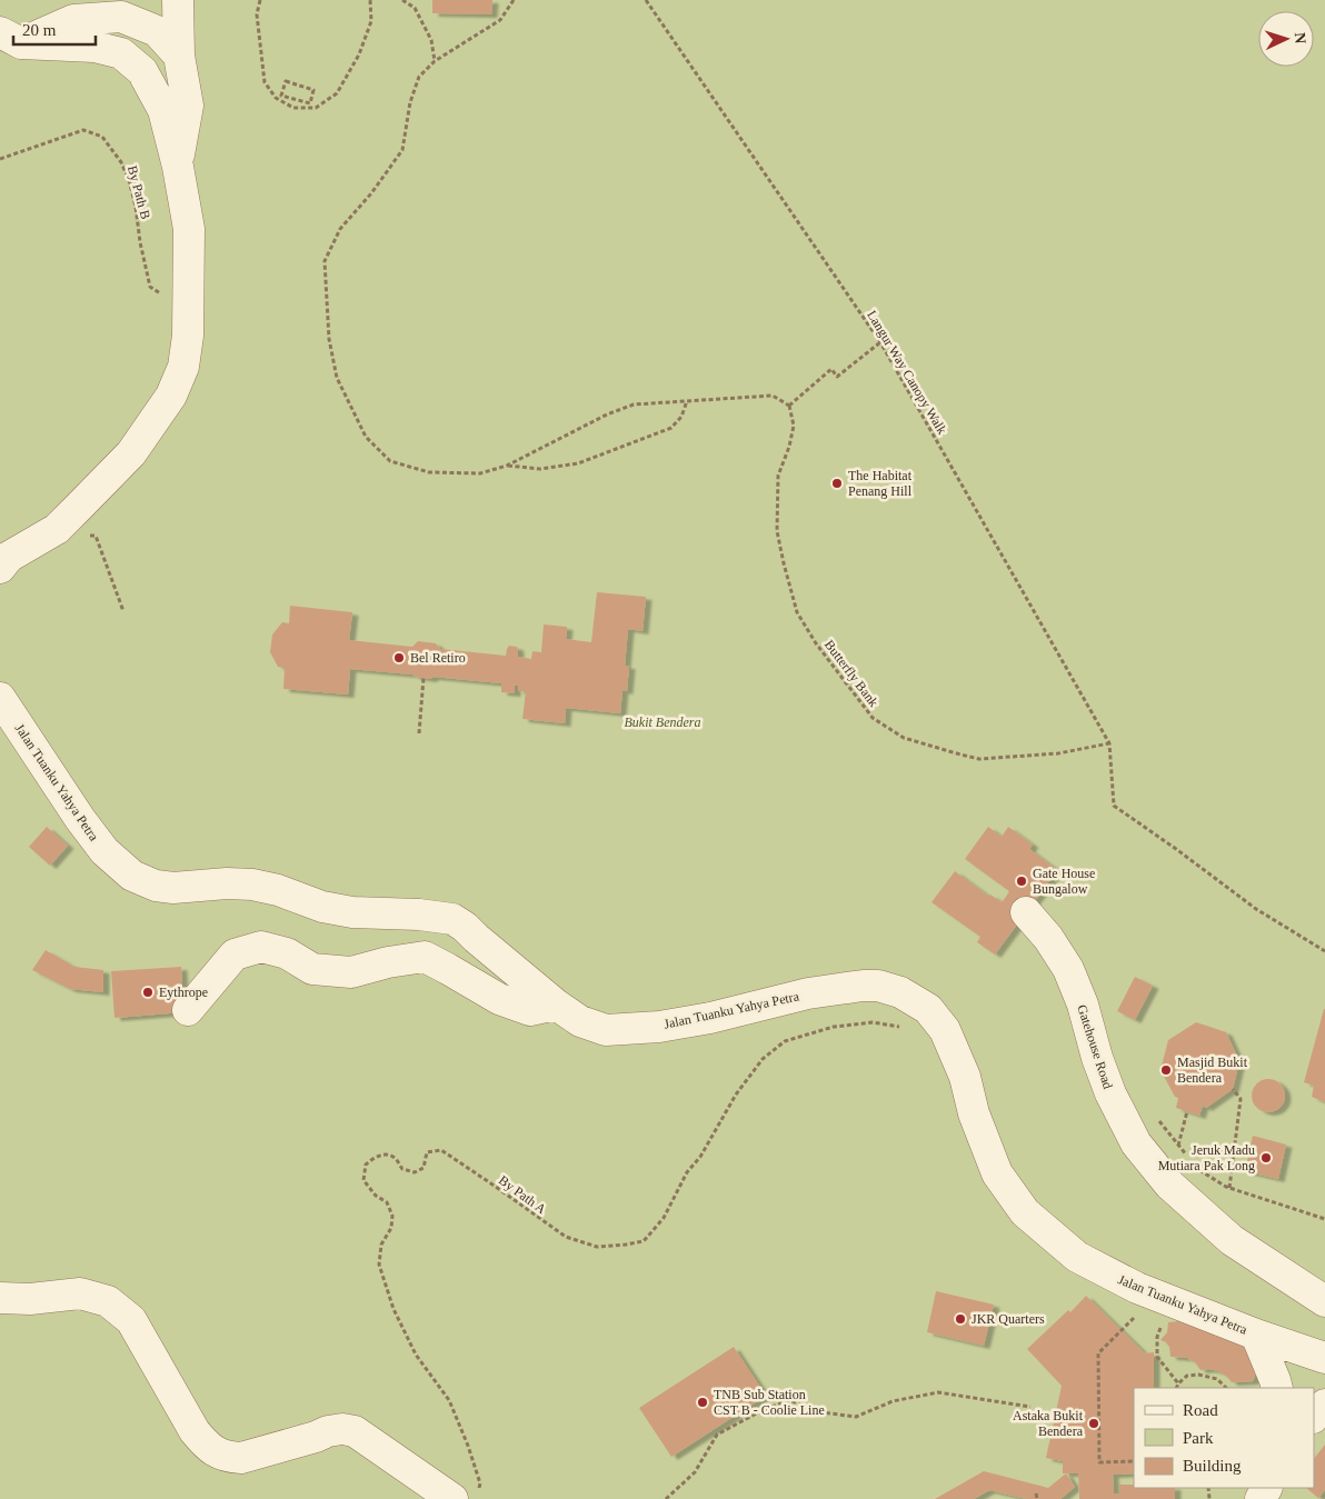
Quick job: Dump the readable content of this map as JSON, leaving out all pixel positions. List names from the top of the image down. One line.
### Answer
{"streets":{"street":["Jalan Tuanku Yahya Petra","Gatehouse Road"],"path":["By Path B","Langur Way Canopy Walk","Butterfly Bank","By Path A"]},"crossings":[["Langur Way Canopy Walk","Butterfly Bank"]],"parks":["Bukit Bendera"],"places":["The Habitat Penang Hill","Bel Retiro","Gate House Bungalow","Eythrope","Masjid Bukit Bendera","Jeruk Madu Mutiara Pak Long","JKR Quarters","TNB Sub Station CST B - Coolie Line","Astaka Bukit Bendera"],"legend":["Road","Park","Building"],"scale_bar":"20 m","north":"right"}
